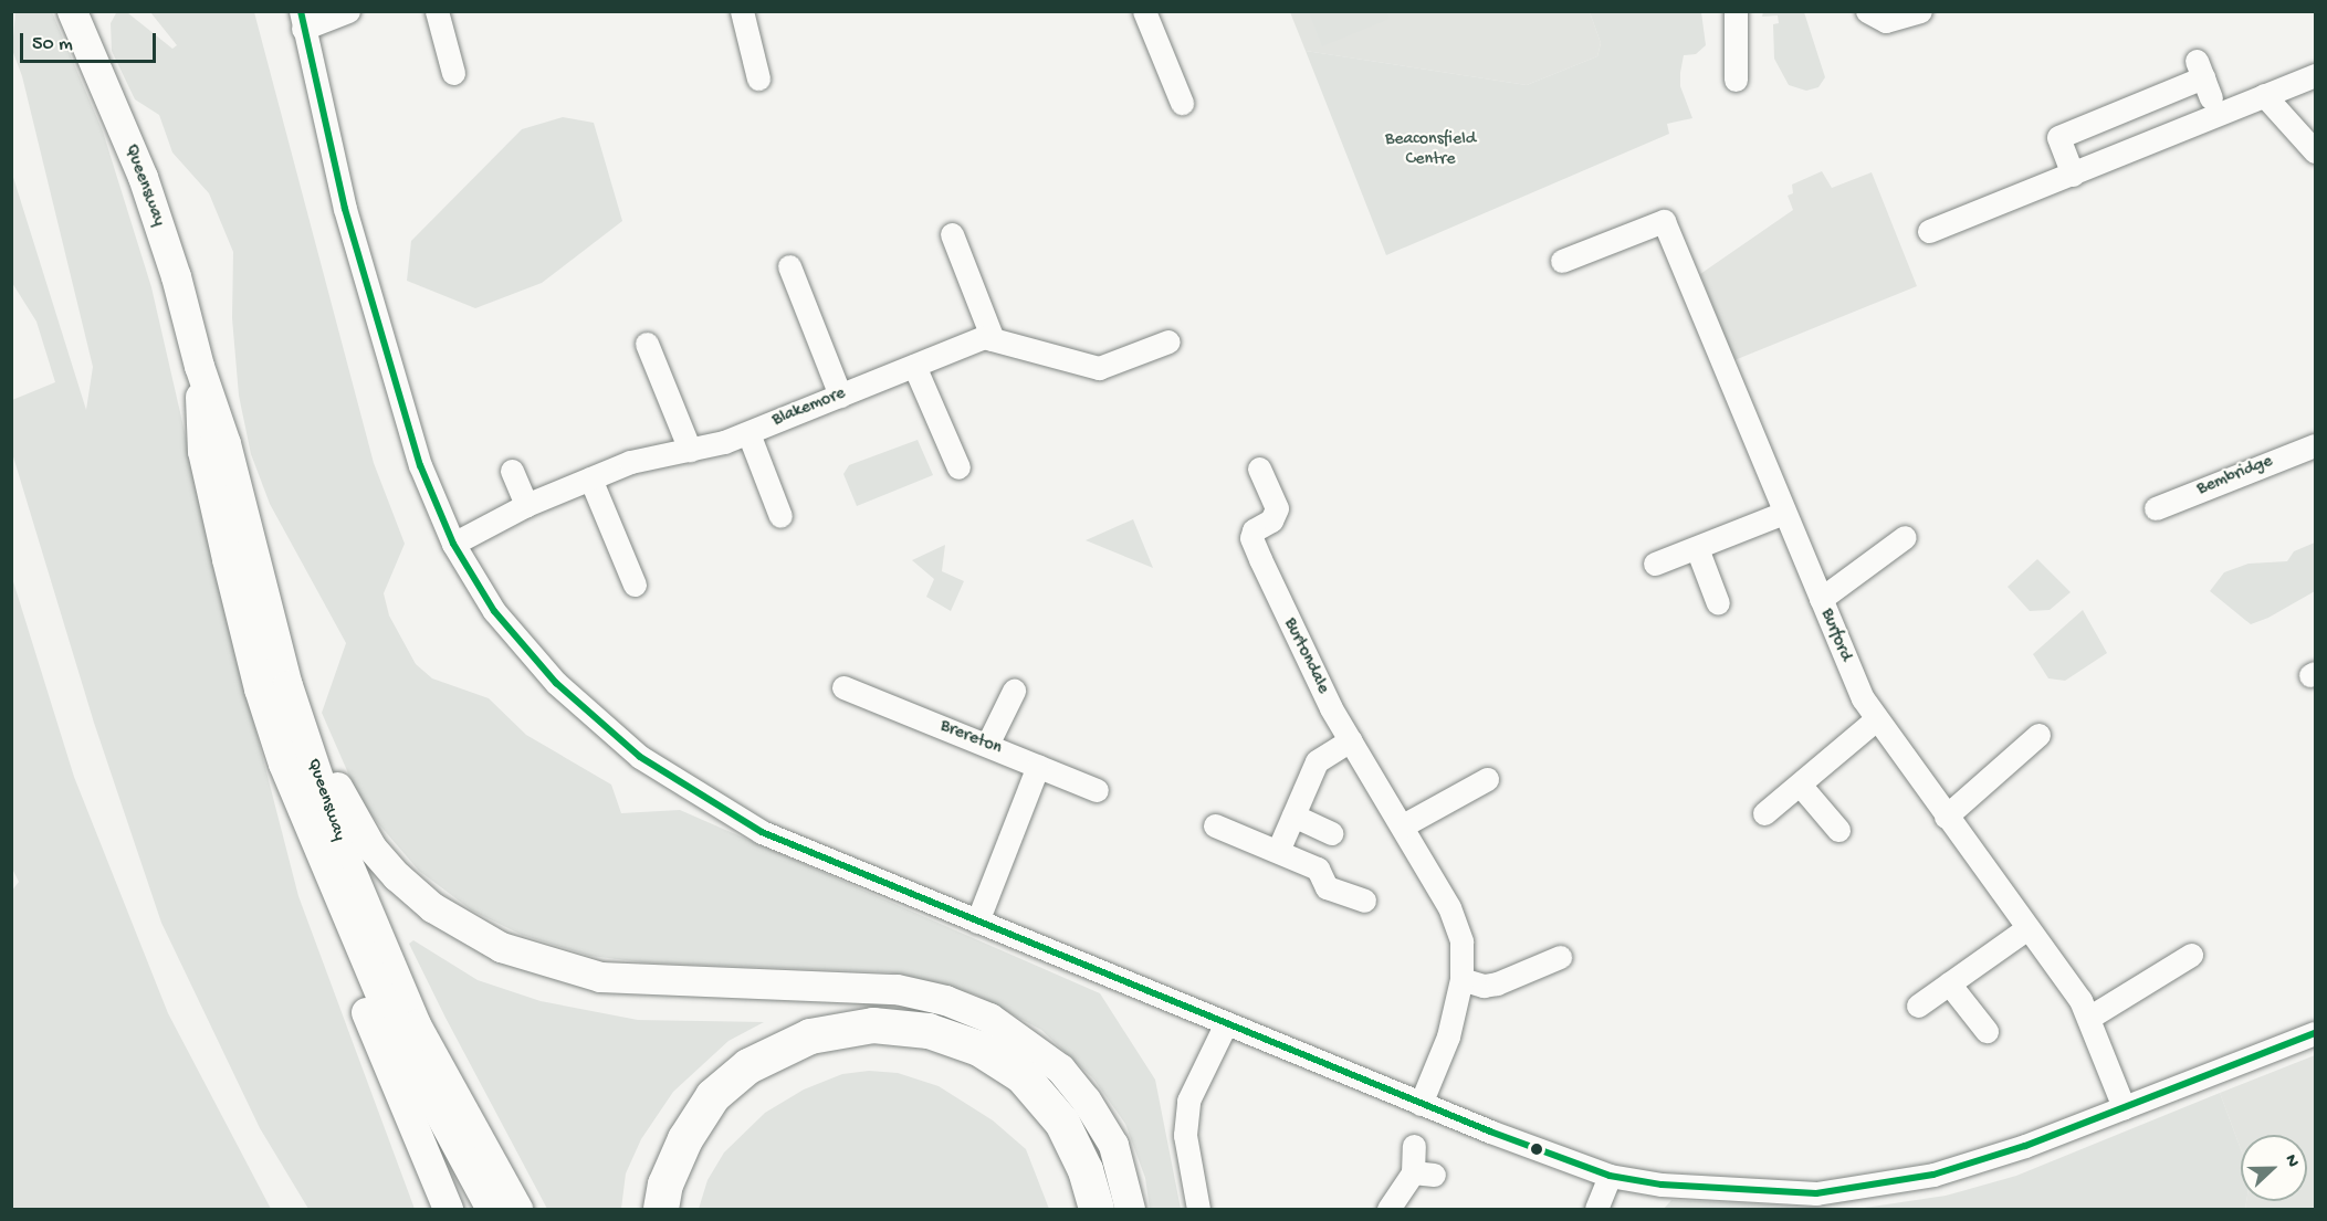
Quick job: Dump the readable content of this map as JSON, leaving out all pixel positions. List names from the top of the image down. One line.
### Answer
{"streets":{"main road":["Queensway"],"street":["Blakemore","Bembridge","Burford","Burtondale","Brereton"]},"parks":["Beaconsfield Centre"],"scale_bar":"50 m","north":"right"}
